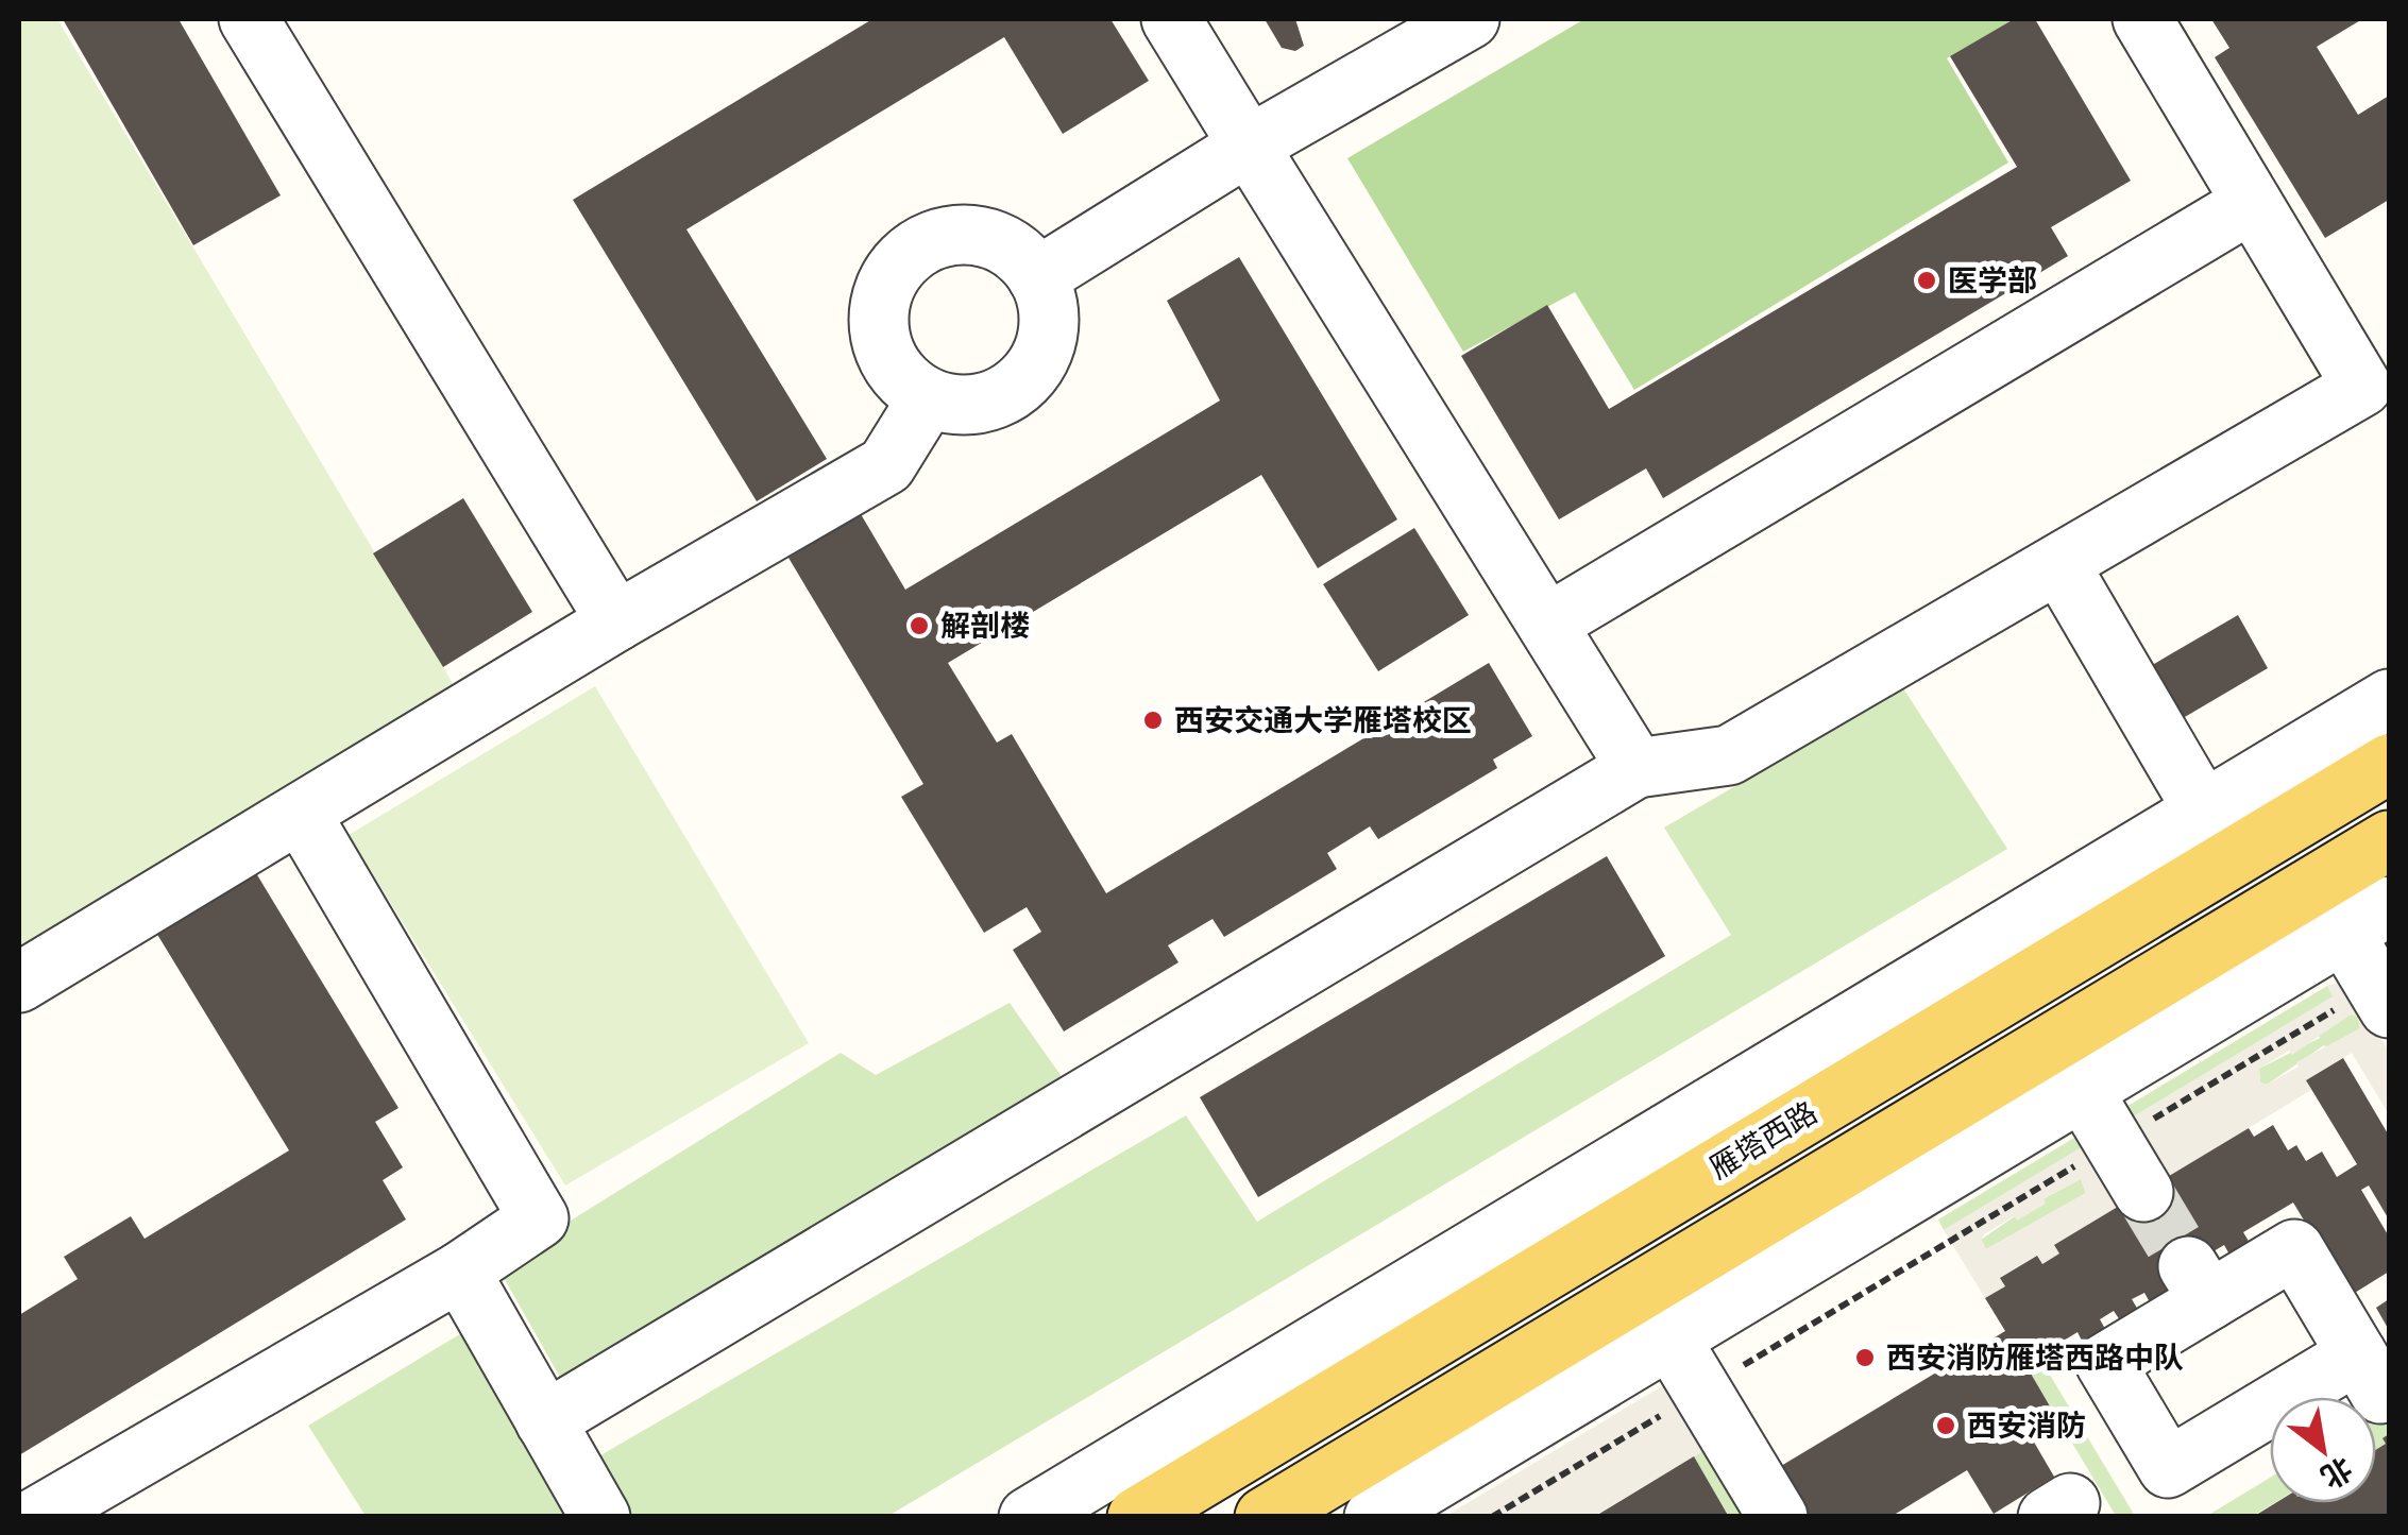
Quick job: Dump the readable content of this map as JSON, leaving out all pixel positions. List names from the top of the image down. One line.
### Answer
{"streets":{"main road":["雁塔西路"]},"places":["医学部","解剖楼","西安交通大学雁塔校区","西安消防雁塔西路中队","西安消防"],"north":"bottom right"}
